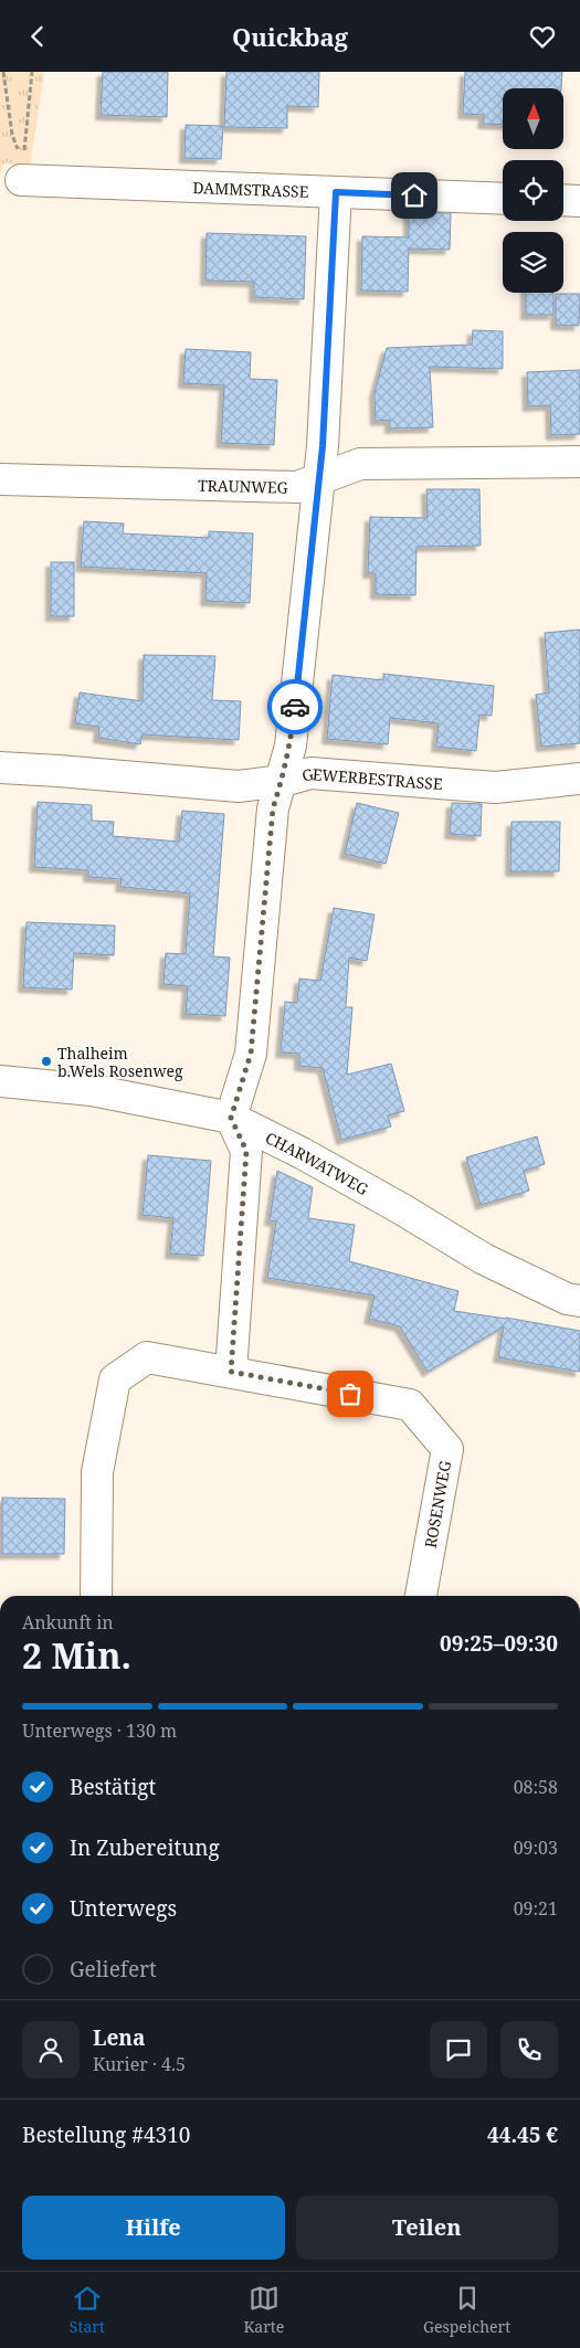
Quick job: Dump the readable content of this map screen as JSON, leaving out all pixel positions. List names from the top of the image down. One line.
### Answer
{"streets":{"street":["DAMMSTRASSE","TRAUNWEG","GEWERBESTRASSE","CHARWATWEG","ROSENWEG"]},"places":["Thalheim b.Wels Rosenweg"],"north":"top","page":{"header":"Quickbag","heading":["2 Min.","Ankunft in","09:25–09:30"],"panel":["Lena","Kurier · 4.5","Bestellung #4310","44.45 €"],"bar":"Unterwegs · 130 m","list":[["Bestätigt","08:58"],["In Zubereitung","09:03"],["Unterwegs","09:21"],"Geliefert"],"buttons":["Hilfe","Teilen"],"tabs":["Start","Karte","Gespeichert"]}}
